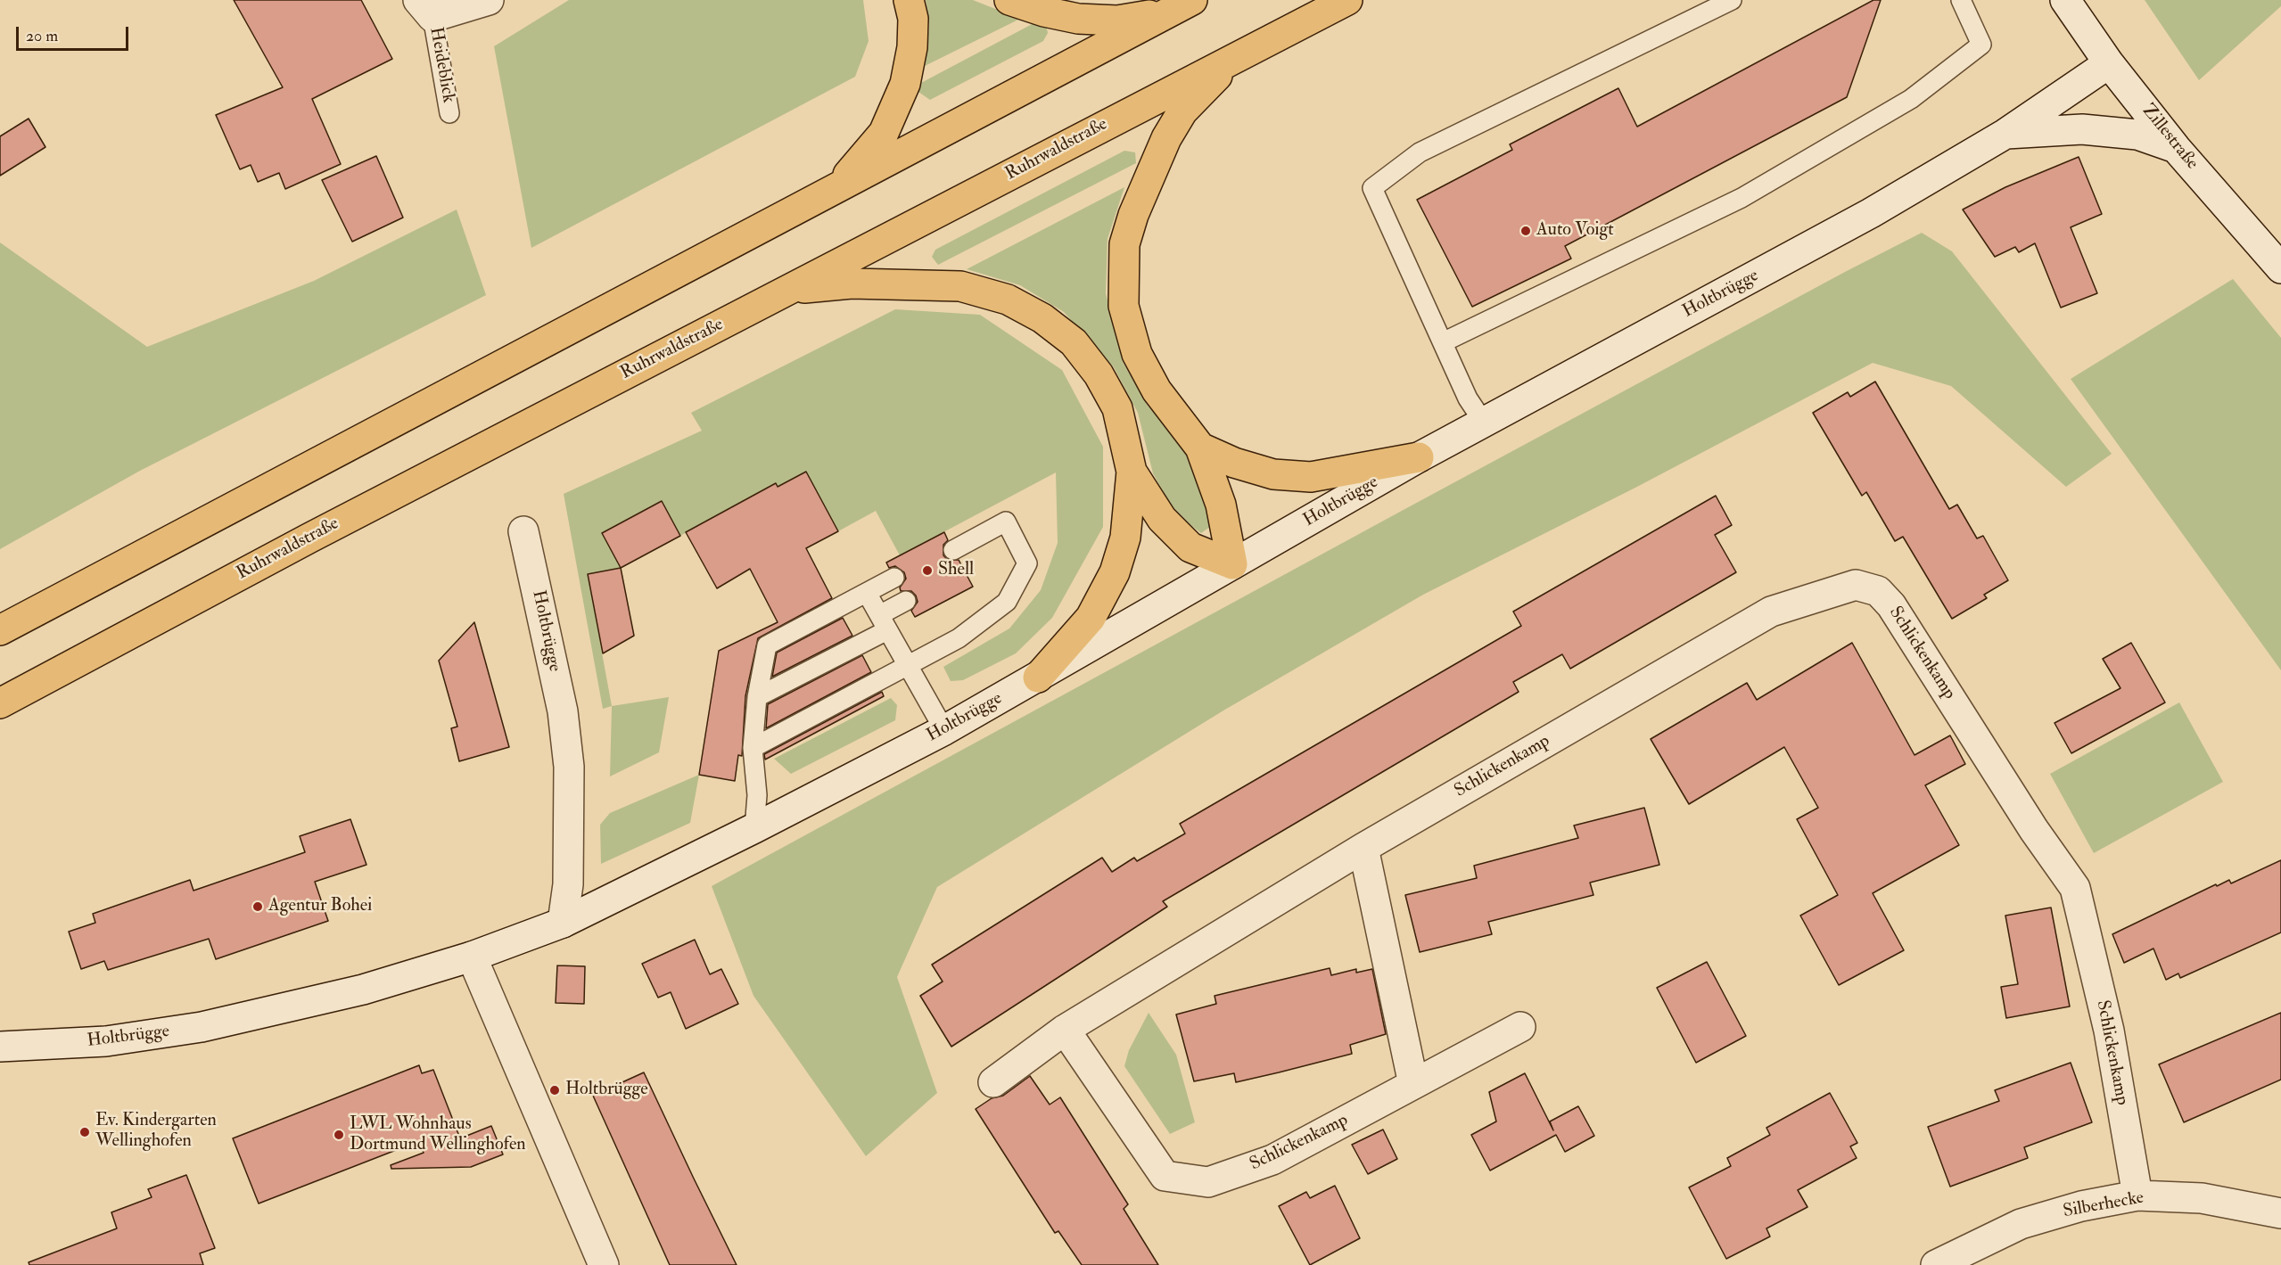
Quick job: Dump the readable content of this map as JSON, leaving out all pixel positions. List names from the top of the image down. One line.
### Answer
{"streets":{"highway":["Ruhrwaldstraße"],"street":["Heideblick","Zillestraße","Holtbrügge","Schlickenkamp","Silberhecke"]},"crossings":[["Zillestraße","Holtbrügge"],["Schlickenkamp","Silberhecke"]],"places":["Auto Voigt","Shell","Agentur Bohei","Holtbrügge","Ev. Kindergarten Wellinghofen","LWL Wohnhaus Dortmund Wellinghofen"],"scale_bar":"20 m"}
